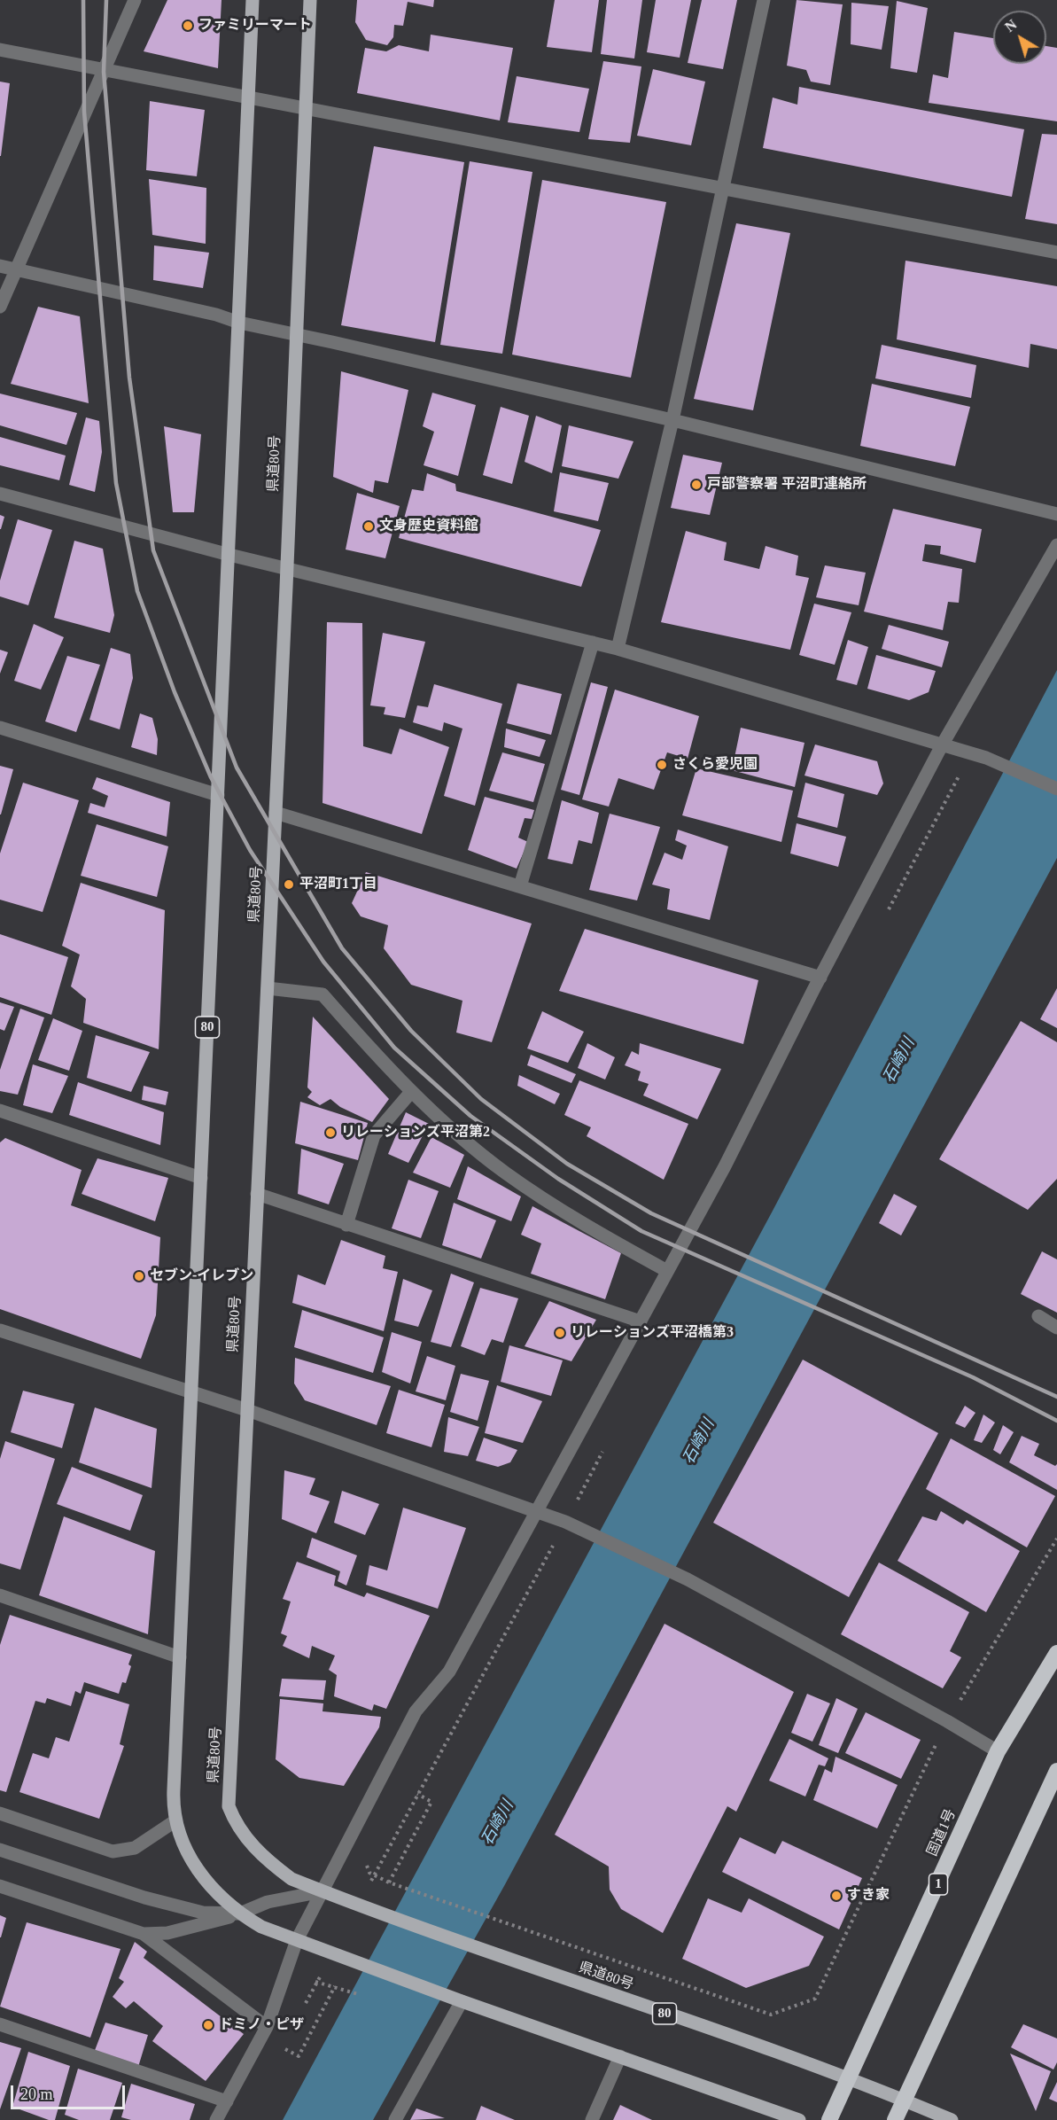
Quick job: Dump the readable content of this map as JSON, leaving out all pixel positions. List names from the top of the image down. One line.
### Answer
{"streets":{"highway":["国道1号","1"],"main road":["県道80号","80"]},"crossings":[["県道80号","80"],["県道80号","国道1号"]],"water":["石崎川"],"places":["ファミリーマート","戸部警察署 平沼町連絡所","文身歴史資料館","さくら愛児園","平沼町1丁目","リレーションズ平沼第2","セブン-イレブン","リレーションズ平沼橋第3","すき家","ドミノ・ピザ"],"scale_bar":"20 m","north":"top left"}
